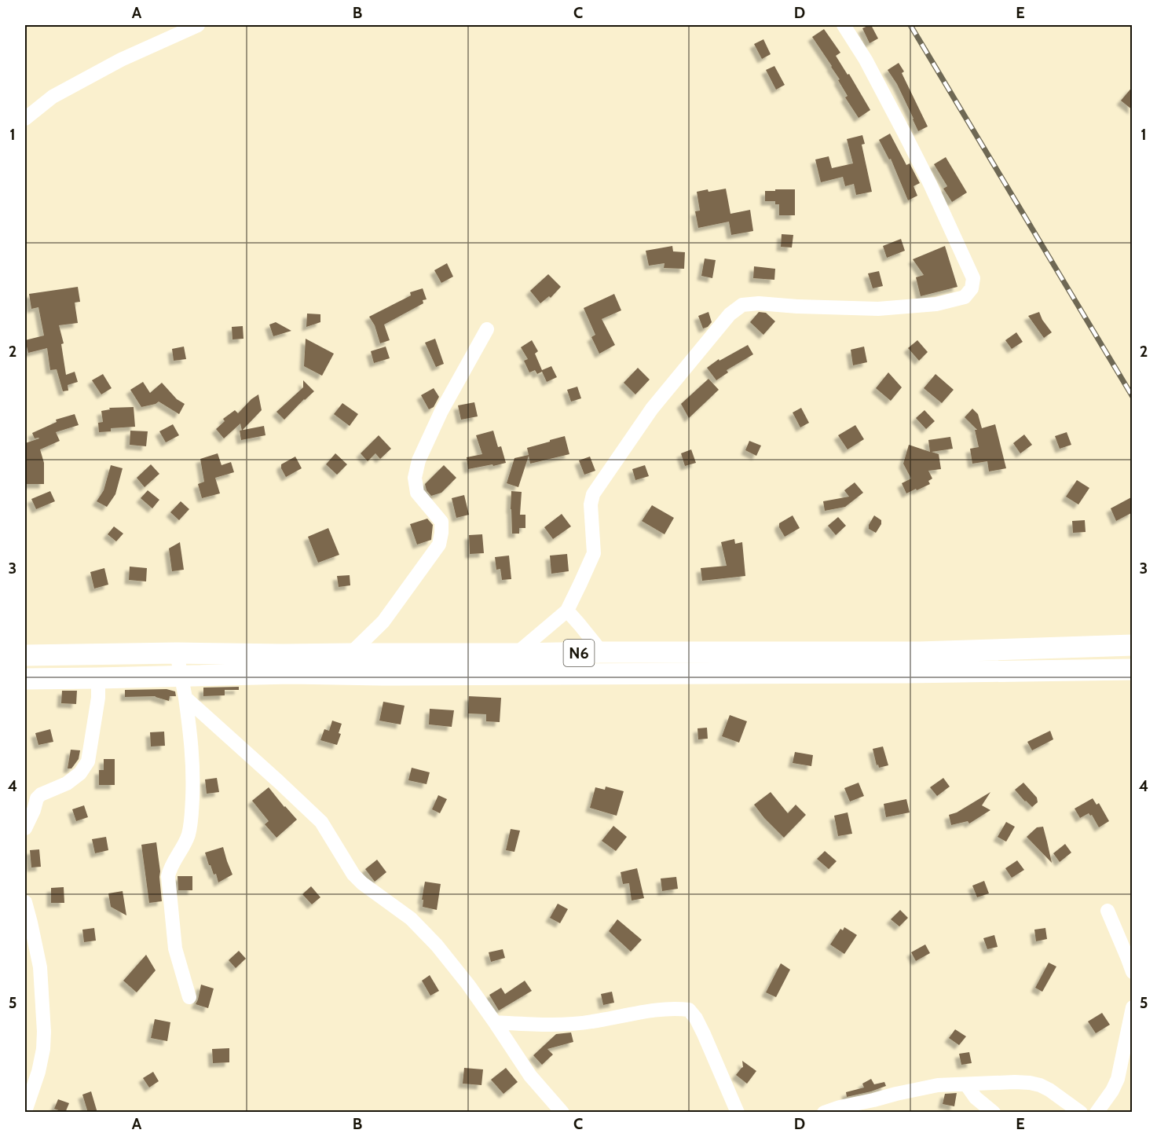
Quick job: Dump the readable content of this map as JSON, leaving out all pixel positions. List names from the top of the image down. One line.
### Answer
{"streets":{"highway":["N6"]},"grid":{"columns":["A","B","C","D","E"],"rows":["1","2","3","4","5"]}}
